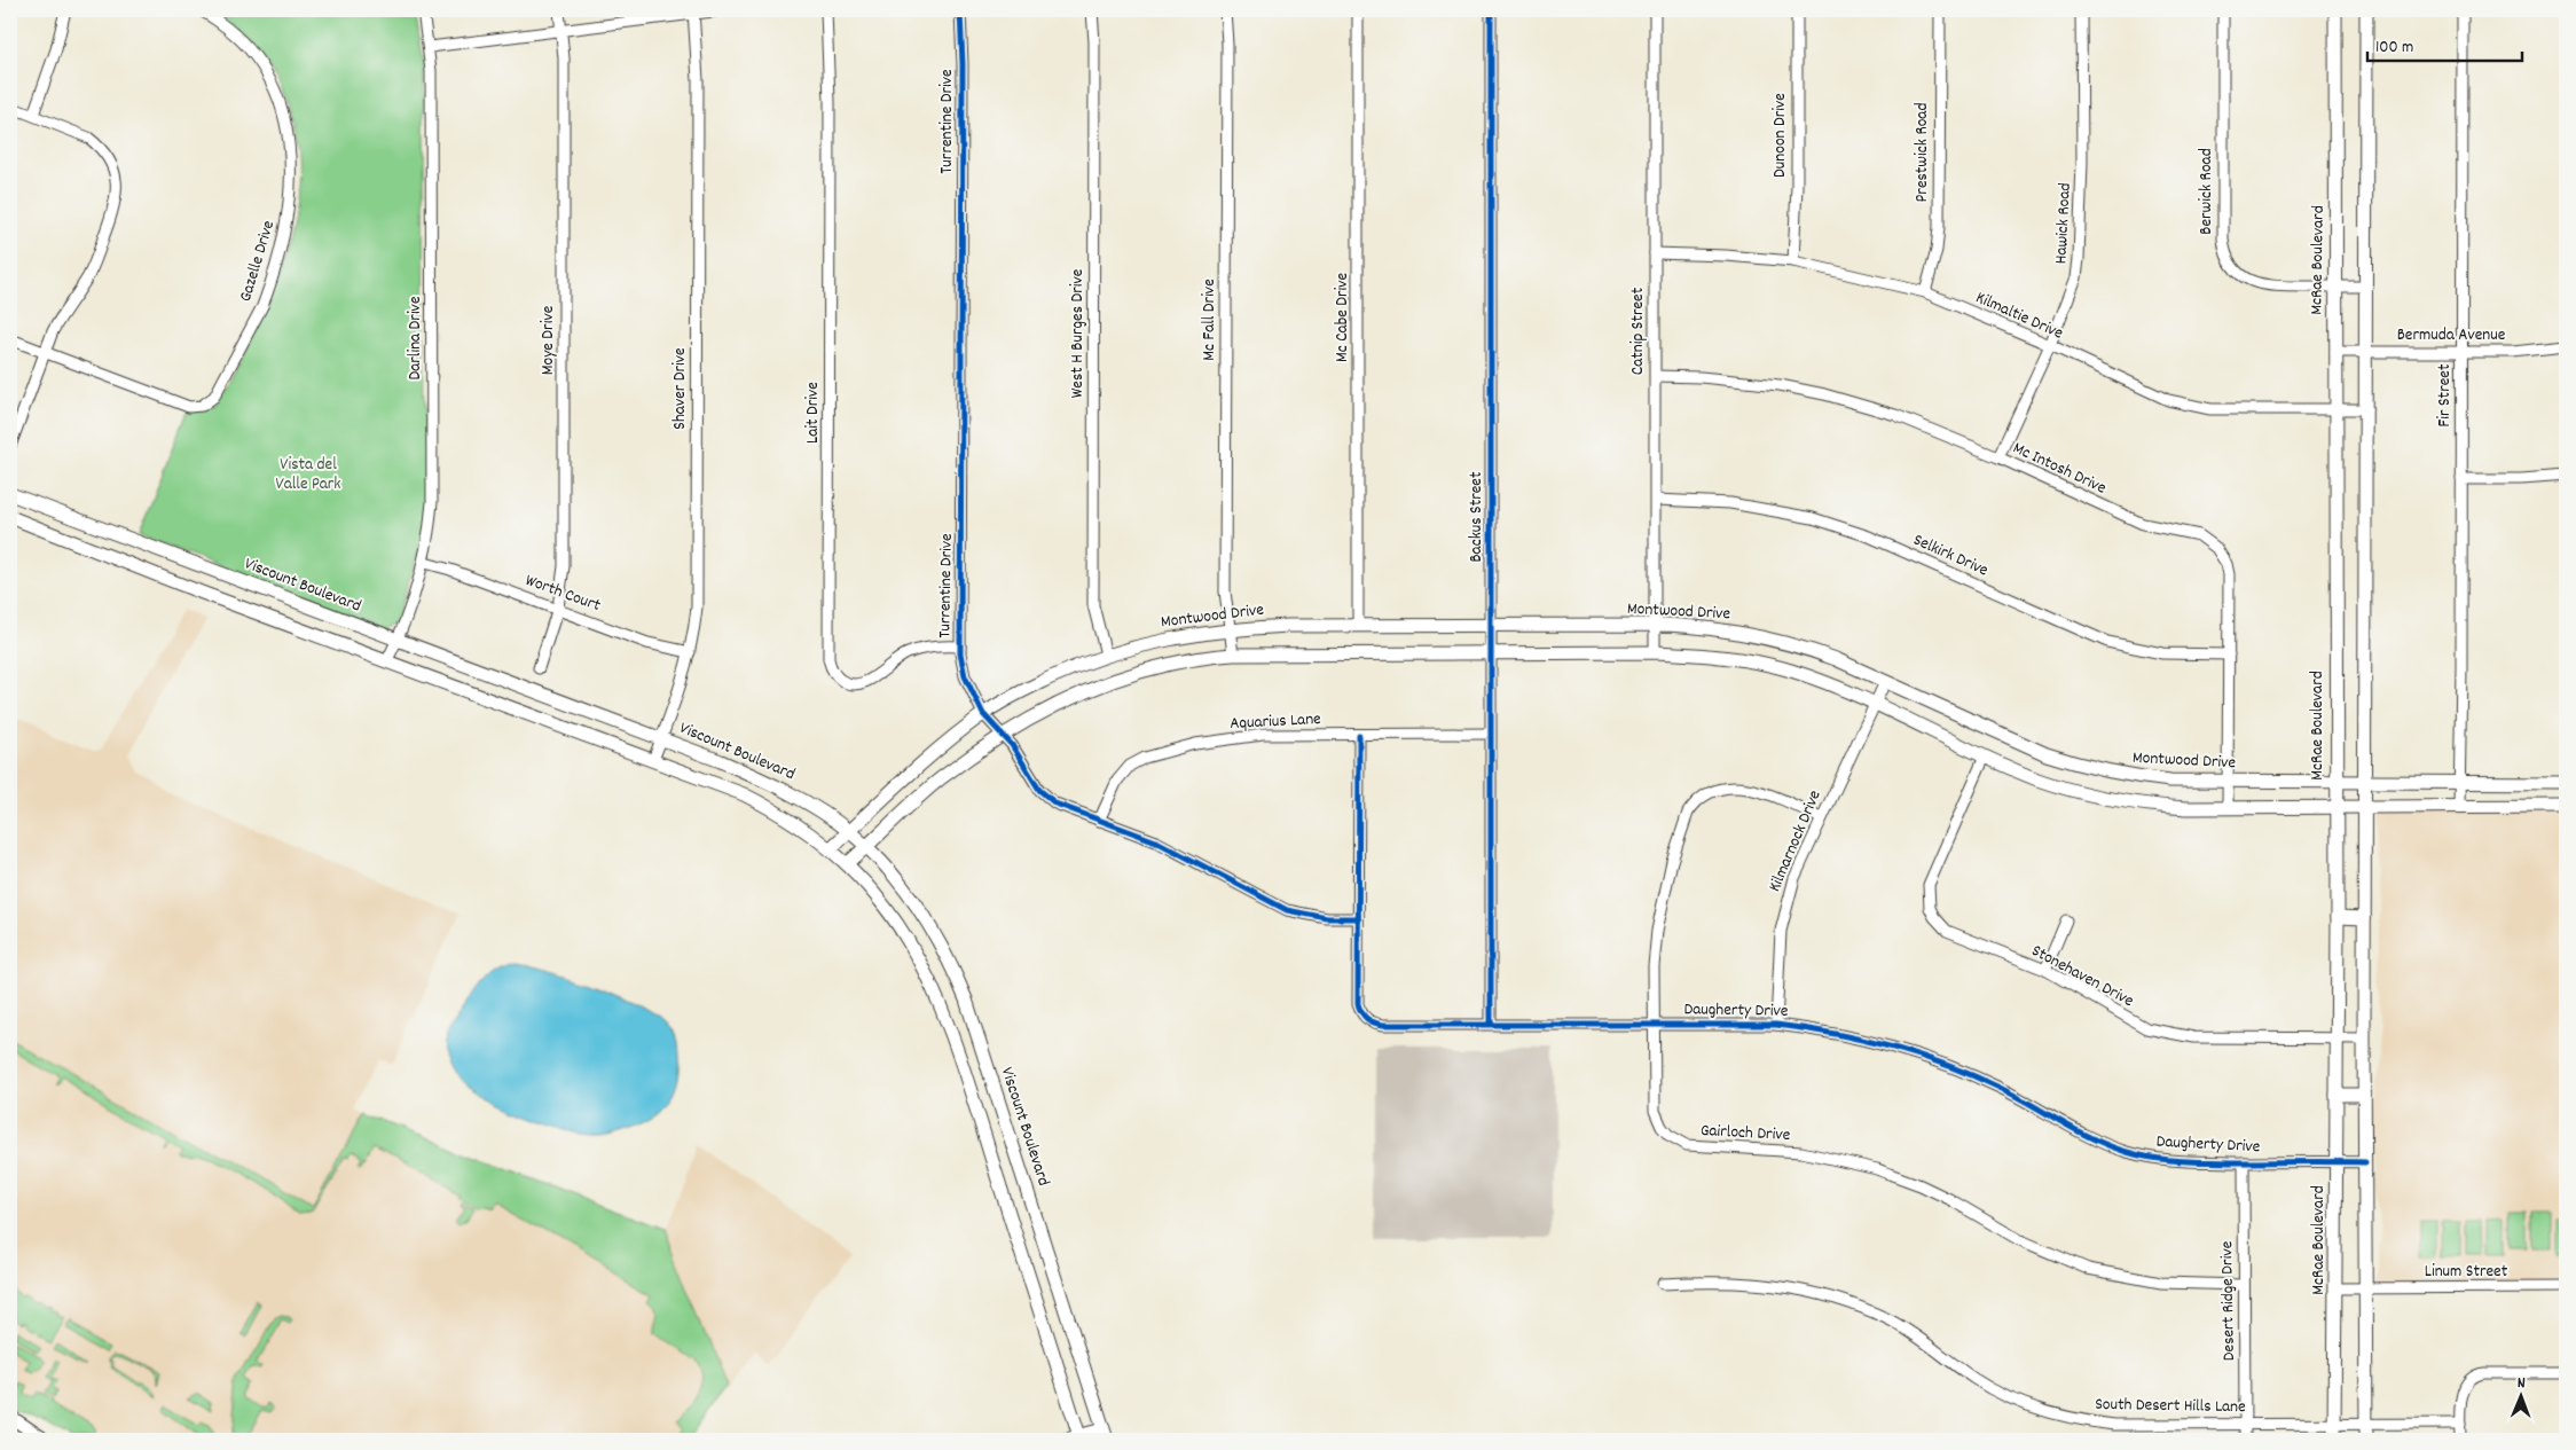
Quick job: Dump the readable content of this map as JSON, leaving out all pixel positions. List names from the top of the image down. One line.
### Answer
{"streets":{"main road":["McRae Boulevard","Viscount Boulevard","Montwood Drive"],"street":["Turrentine Drive","Dunoon Drive","Prestwick Road","Berwick Road","Hawick Road","Gazelle Drive","Kilmaltie Drive","Mc Cabe Drive","Mc Fall Drive","Catnip Street","West H Burges Drive","Bermuda Avenue","Darlina Drive","Moye Drive","Shaver Drive","Fir Street","Lait Drive","Mc Intosh Drive","Backus Street","Selkirk Drive","Worth Court","Aquarius Lane","Kilmarnock Drive","Stonehaven Drive","Daugherty Drive","Gairloch Drive","Linum Street","Desert Ridge Drive","South Desert Hills Lane"]},"crossings":[["Turrentine Drive","Lait Drive"],["Turrentine Drive","Montwood Drive"],["Turrentine Drive","Aquarius Lane"],["Turrentine Drive","Daugherty Drive"],["Dunoon Drive","Kilmaltie Drive"],["Prestwick Road","Kilmaltie Drive"],["Berwick Road","McRae Boulevard"],["Hawick Road","Kilmaltie Drive"],["Hawick Road","Mc Intosh Drive"],["McRae Boulevard","Kilmaltie Drive"],["McRae Boulevard","Bermuda Avenue"],["McRae Boulevard","Montwood Drive"],["McRae Boulevard","Stonehaven Drive"],["McRae Boulevard","Daugherty Drive"],["McRae Boulevard","Linum Street"],["McRae Boulevard","South Desert Hills Lane"],["Kilmaltie Drive","Catnip Street"],["Mc Cabe Drive","Montwood Drive"],["Mc Fall Drive","Montwood Drive"],["Catnip Street","Mc Intosh Drive"],["Catnip Street","Selkirk Drive"],["Catnip Street","Montwood Drive"],["West H Burges Drive","Montwood Drive"],["Bermuda Avenue","Fir Street"],["Darlina Drive","Viscount Boulevard"],["Darlina Drive","Worth Court"],["Moye Drive","Worth Court"],["Shaver Drive","Viscount Boulevard"],["Shaver Drive","Worth Court"],["Fir Street","Montwood Drive"],["Mc Intosh Drive","Selkirk Drive"],["Mc Intosh Drive","Montwood Drive"],["Backus Street","Montwood Drive"],["Backus Street","Aquarius Lane"],["Backus Street","Daugherty Drive"],["Viscount Boulevard","Montwood Drive"],["Montwood Drive","Kilmarnock Drive"],["Aquarius Lane","Daugherty Drive"],["Kilmarnock Drive","Daugherty Drive"],["Kilmarnock Drive","Gairloch Drive"],["Daugherty Drive","Gairloch Drive"],["Daugherty Drive","Desert Ridge Drive"],["Gairloch Drive","Desert Ridge Drive"],["Desert Ridge Drive","South Desert Hills Lane"]],"parks":["Vista del Valle Park"],"scale_bar":"100 m","north":"top"}
